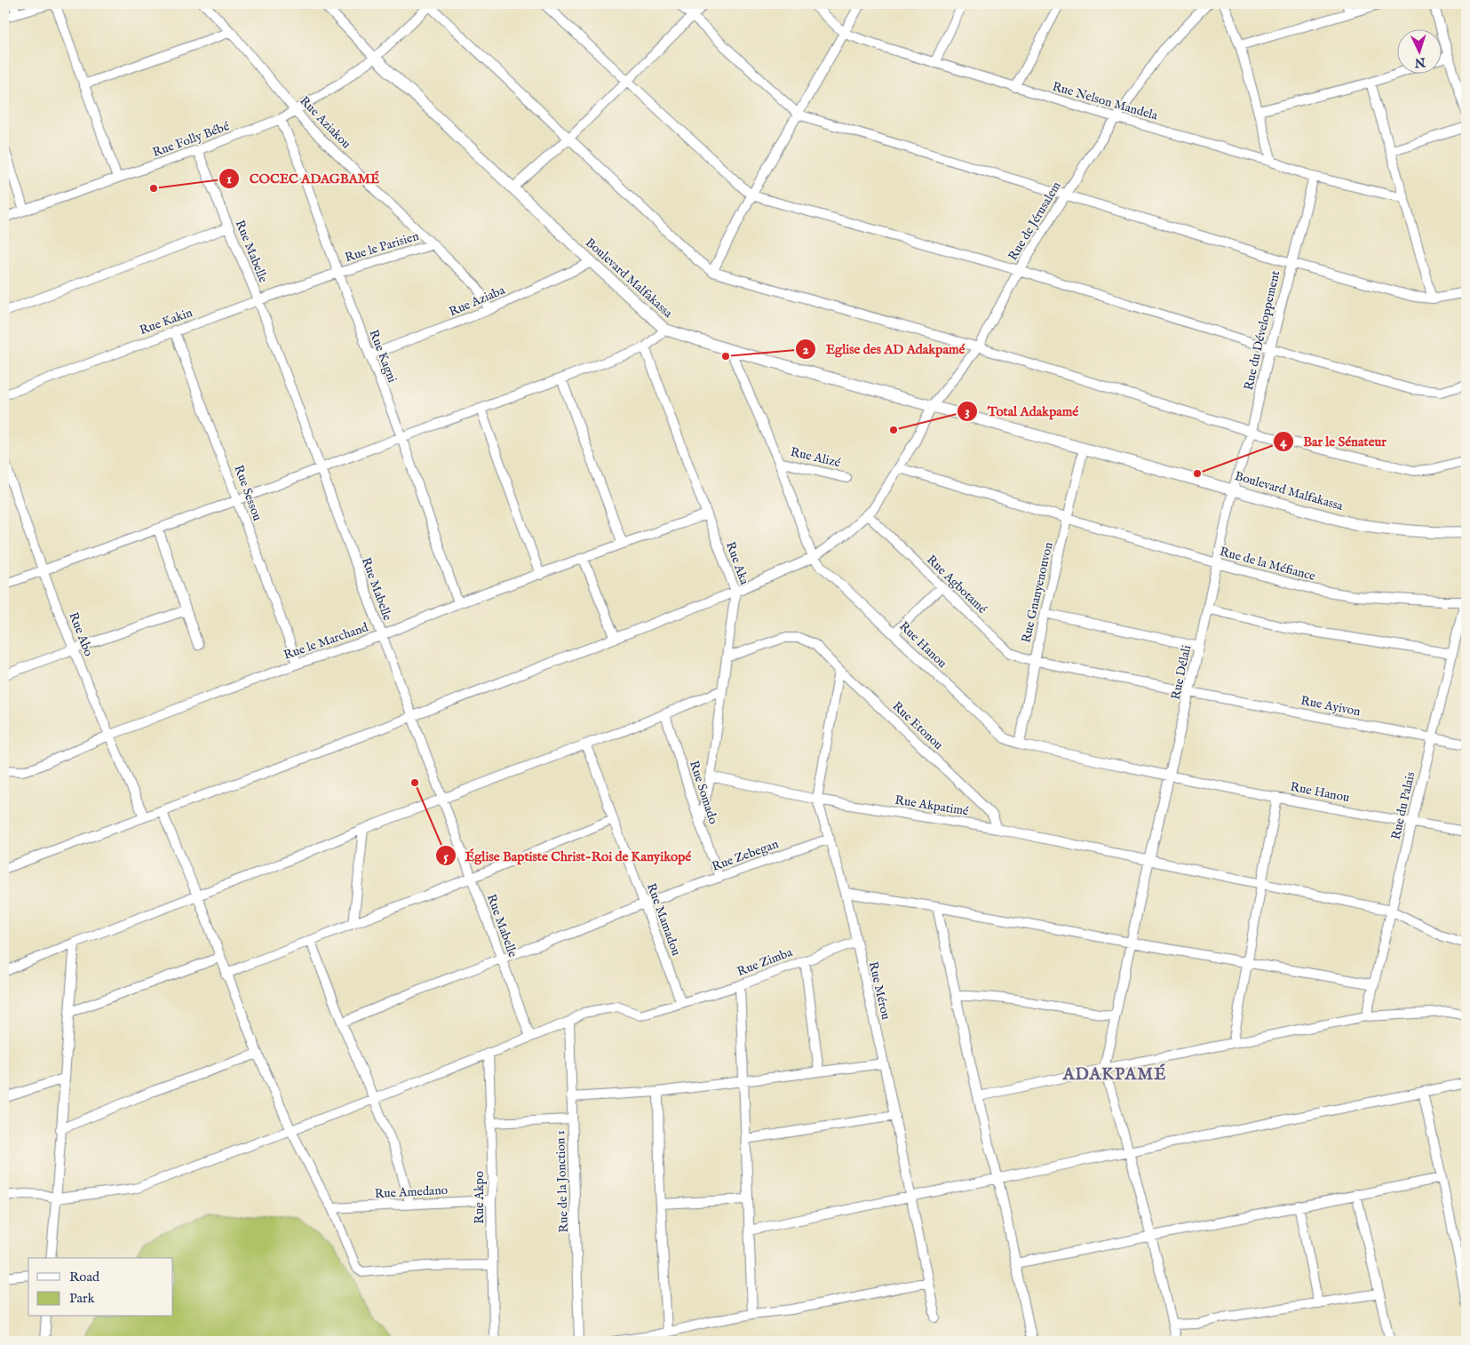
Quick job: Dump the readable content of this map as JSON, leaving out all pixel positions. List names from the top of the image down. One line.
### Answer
{"streets":{"street":["Rue Nelson Mandela","Rue Aziakou","Rue Folly Bébé","Rue de Jérusalem","Rue le Parisien","Rue Mabelle","Boulevard Malfakassa","Rue Aziaba","Rue Kakin","Rue du Développement","Rue Kagni","Rue Alizé","Rue Sessou","Rue Aka","Rue de la Méfiance","Rue Agbotamé","Rue Gnanyenouvon","Rue Abo","Rue le Marchand","Rue Hanou","Rue Délali","Rue Ayivon","Rue Etonou","Rue Somado","Rue Akpatimé","Rue du Palais","Rue Zebegan","Rue Mamadou","Rue Zimba","Rue Mérou","Rue de la Jonction 1","Rue Amedano","Rue Akpo"]},"crossings":[["Rue Nelson Mandela","Rue de Jérusalem"],["Rue Nelson Mandela","Rue du Développement"],["Rue Aziakou","Rue Folly Bébé"],["Rue Aziakou","Rue le Parisien"],["Rue Aziakou","Rue Aziaba"],["Rue Folly Bébé","Rue Mabelle"],["Rue Folly Bébé","Boulevard Malfakassa"],["Rue Folly Bébé","Rue Kagni"],["Rue de Jérusalem","Rue Mabelle"],["Rue de Jérusalem","Boulevard Malfakassa"],["Rue de Jérusalem","Rue Aka"],["Rue de Jérusalem","Rue de la Méfiance"],["Rue de Jérusalem","Rue Agbotamé"],["Rue de Jérusalem","Rue Abo"],["Rue de Jérusalem","Rue Hanou"],["Rue le Parisien","Rue Kakin"],["Rue le Parisien","Rue Kagni"],["Rue Mabelle","Rue Kakin"],["Rue Mabelle","Rue le Marchand"],["Rue Mabelle","Rue Zebegan"],["Rue Mabelle","Rue Zimba"],["Boulevard Malfakassa","Rue Aziaba"],["Boulevard Malfakassa","Rue du Développement"],["Boulevard Malfakassa","Rue Gnanyenouvon"],["Boulevard Malfakassa","Rue Délali"],["Rue Aziaba","Rue Kagni"],["Rue Kakin","Rue Kagni"],["Rue Kakin","Rue Sessou"],["Rue du Développement","Rue Délali"],["Rue Kagni","Rue le Marchand"],["Rue Sessou","Rue le Marchand"],["Rue Aka","Rue le Marchand"],["Rue Aka","Rue Etonou"],["Rue Aka","Rue Somado"],["Rue Aka","Rue Akpatimé"],["Rue de la Méfiance","Rue Gnanyenouvon"],["Rue de la Méfiance","Rue Délali"],["Rue de la Méfiance","Rue du Palais"],["Rue Agbotamé","Rue Gnanyenouvon"],["Rue Agbotamé","Rue Délali"],["Rue Agbotamé","Rue Ayivon"],["Rue Gnanyenouvon","Rue Hanou"],["Rue Abo","Rue le Marchand"],["Rue Hanou","Rue Délali"],["Rue Hanou","Rue du Palais"],["Rue Délali","Rue Ayivon"],["Rue Délali","Rue Akpatimé"],["Rue Ayivon","Rue du Palais"],["Rue Etonou","Rue Akpatimé"],["Rue Etonou","Rue Mérou"],["Rue Somado","Rue Zebegan"],["Rue Akpatimé","Rue du Palais"],["Rue Akpatimé","Rue Mérou"],["Rue Zebegan","Rue Mamadou"],["Rue Zebegan","Rue Mérou"],["Rue Mamadou","Rue Zimba"],["Rue Zimba","Rue Mérou"],["Rue Zimba","Rue de la Jonction 1"],["Rue Zimba","Rue Akpo"],["Rue Amedano","Rue Akpo"]],"districts":["ADAKPAMÉ"],"places":["COCEC ADAGBAMÉ","Eglise des AD Adakpamé","Total Adakpamé","Bar le Sénateur","Église Baptiste Christ-Roi de Kanyikopé"],"legend":["Road","Park"],"north":"bottom"}
